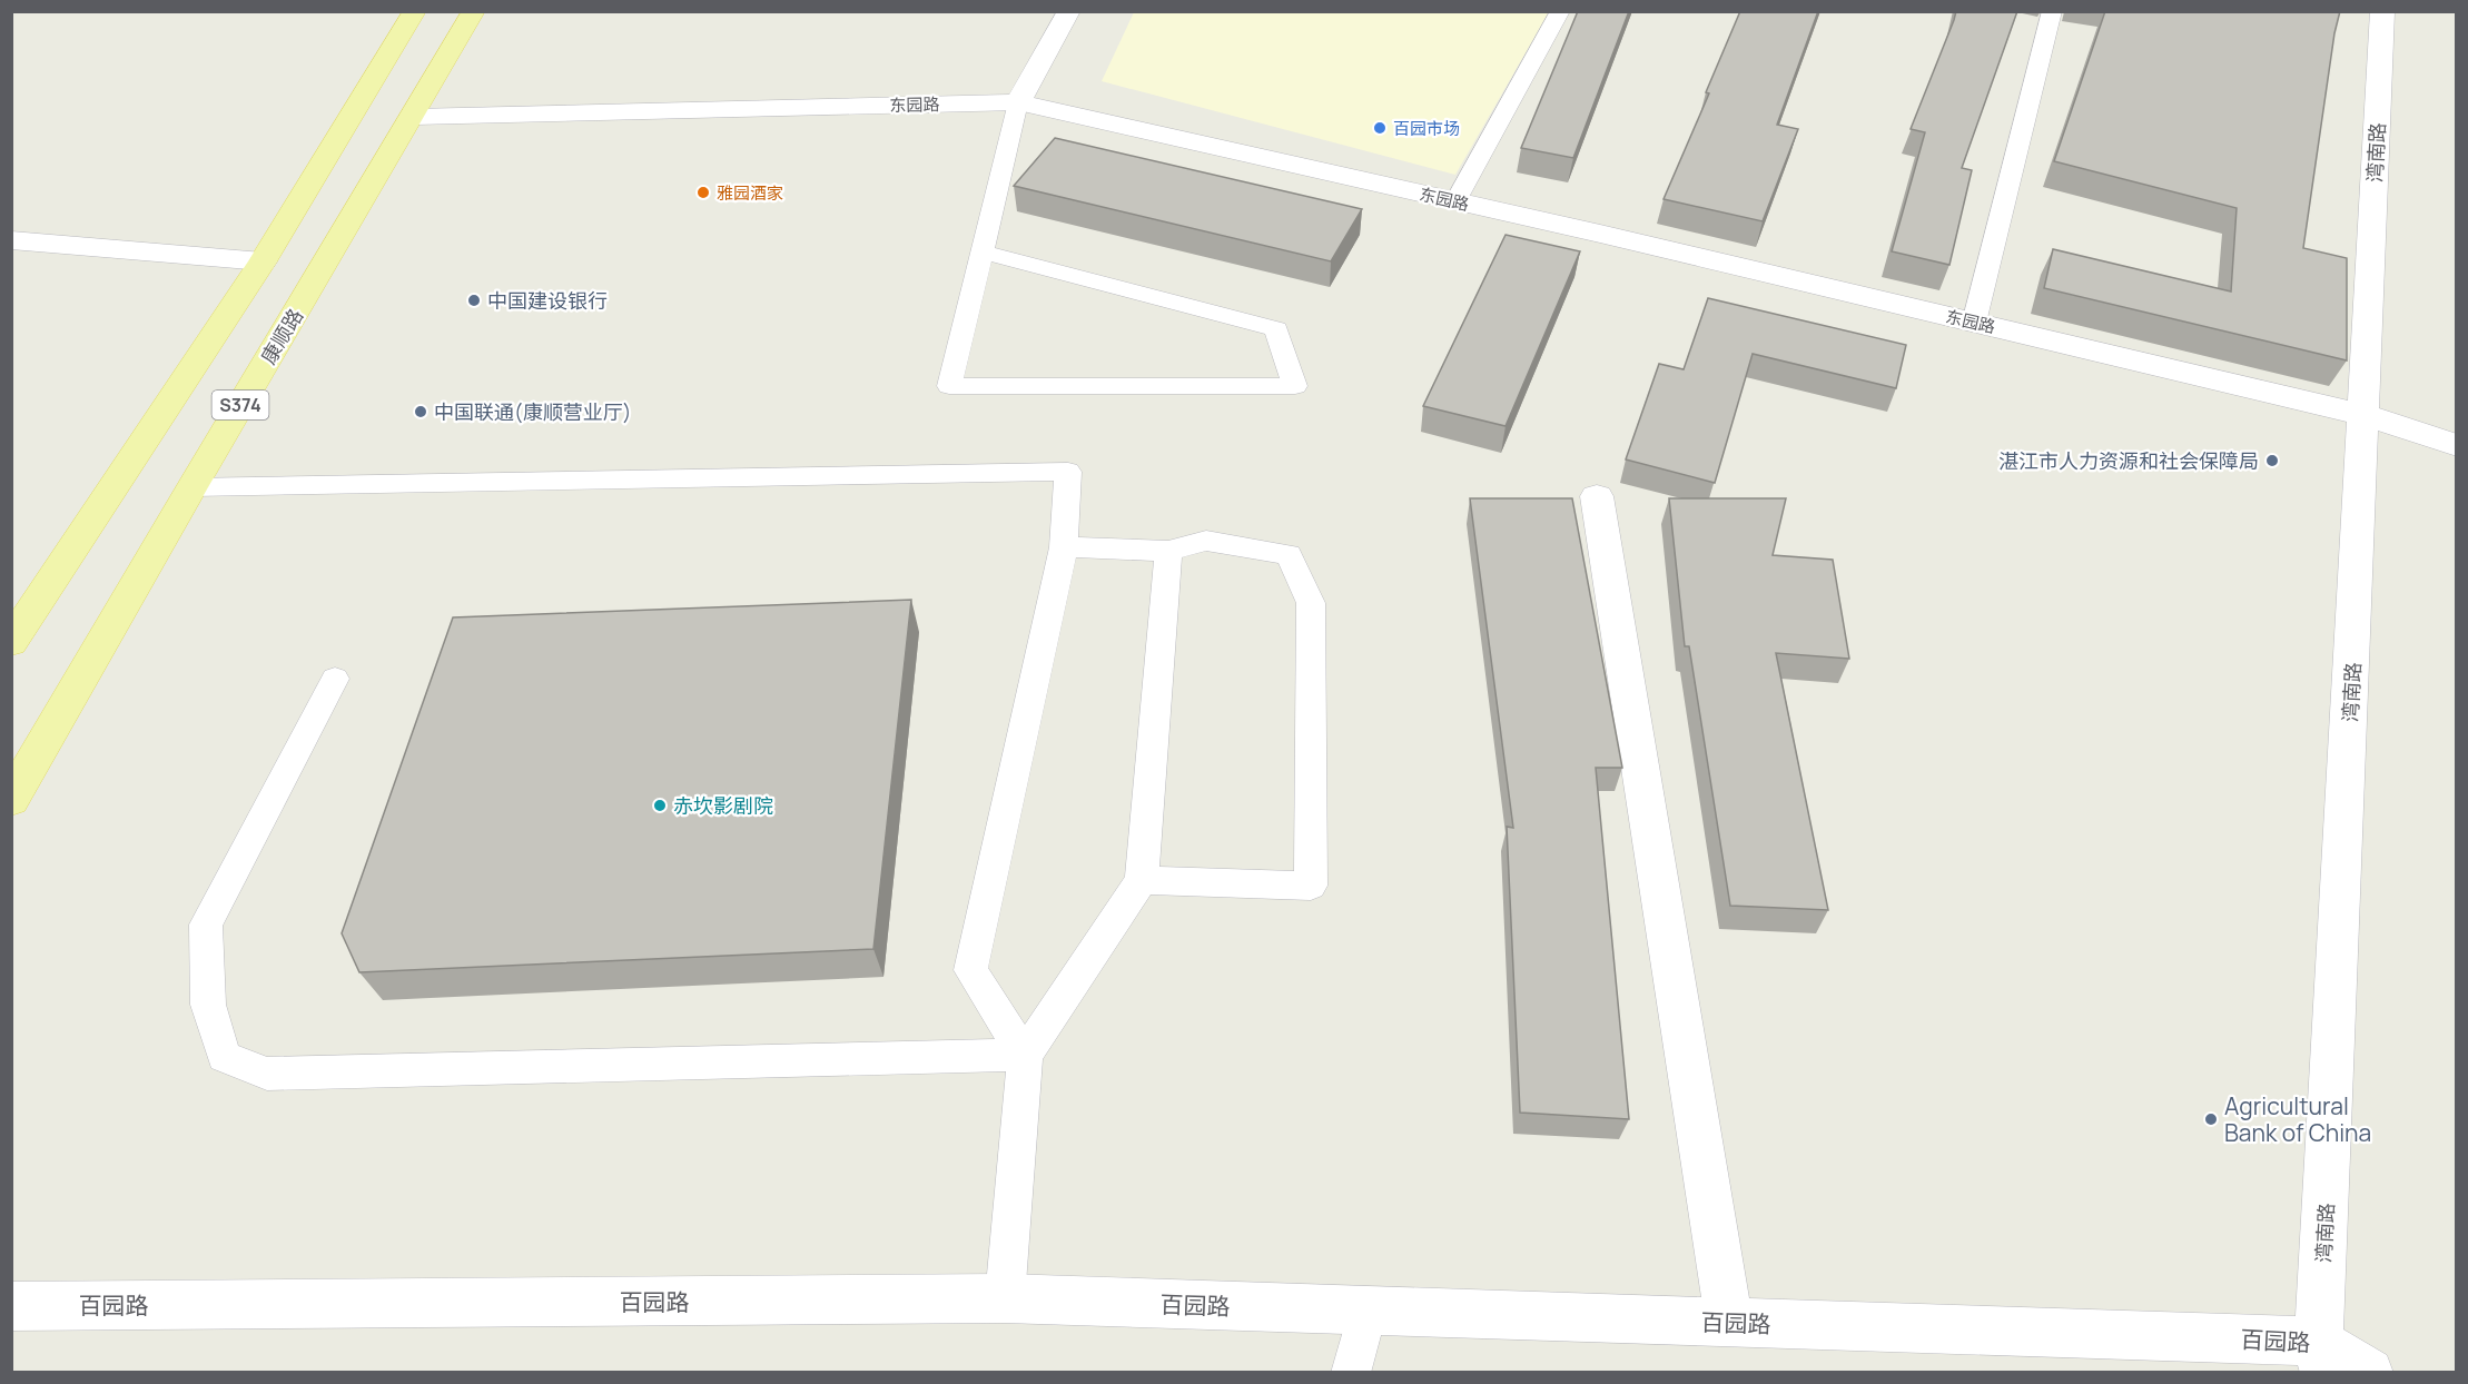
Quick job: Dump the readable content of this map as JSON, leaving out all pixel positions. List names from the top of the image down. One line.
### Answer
{"streets":{"main road":["康顺路","S374"],"street":["东园路","湾南路","百园路"]},"crossings":[["东园路","湾南路"],["东园路","康顺路"],["湾南路","百园路"]],"places":["百园市场","雅园酒家","中国建设银行","中国联通(康顺营业厅)","湛江市人力资源和社会保障局","赤坎影剧院","Agricultural Bank of China"]}
